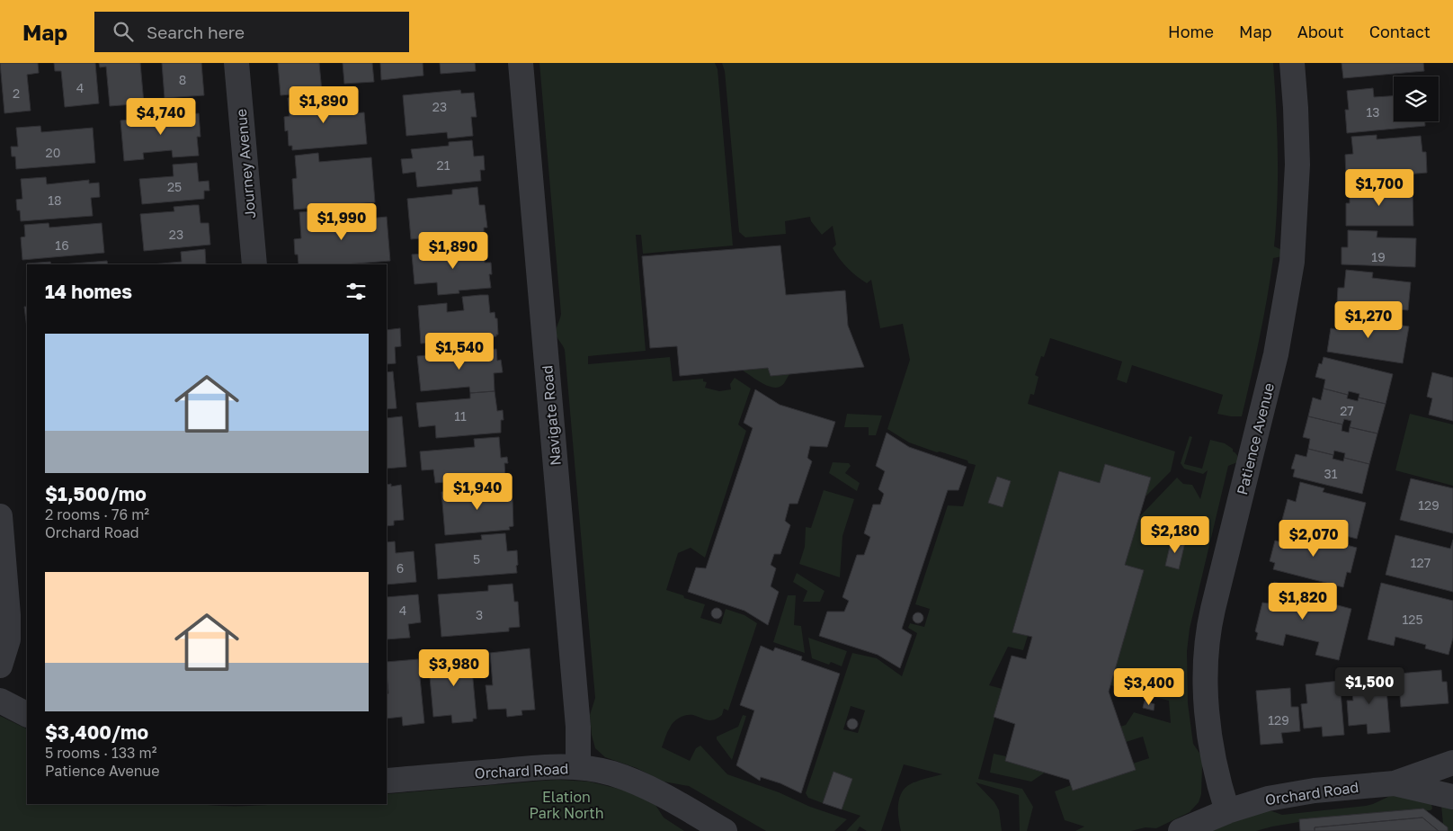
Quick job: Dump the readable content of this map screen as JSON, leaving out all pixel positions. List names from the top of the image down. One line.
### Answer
{"streets":{"street":["Journey Avenue","Navigate Road","Patience Avenue","Orchard Road"]},"crossings":[["Navigate Road","Orchard Road"],["Patience Avenue","Orchard Road"]],"parks":["Elation Park North"],"house_numbers":["8","4","2","23","13","20","21","25","18","23","16","19","27","11","31","129","5","127","6","4","3","125","129"],"page":{"header":"Map","search":"Search here","nav":["Home","Map","About","Contact"],"price":["$1,890","$4,740","$1,700","$1,990","$1,890","$1,270","$1,540","$1,940","$2,180","$2,070","$1,820","$3,980","$1,500","$3,400"],"heading":"14 homes","list":[{"name":"$1,500/mo","note":"2 rooms · 76 m² · Orchard Road"},{"name":"$3,400/mo","note":"5 rooms · 133 m² · Patience Avenue"}]}}
